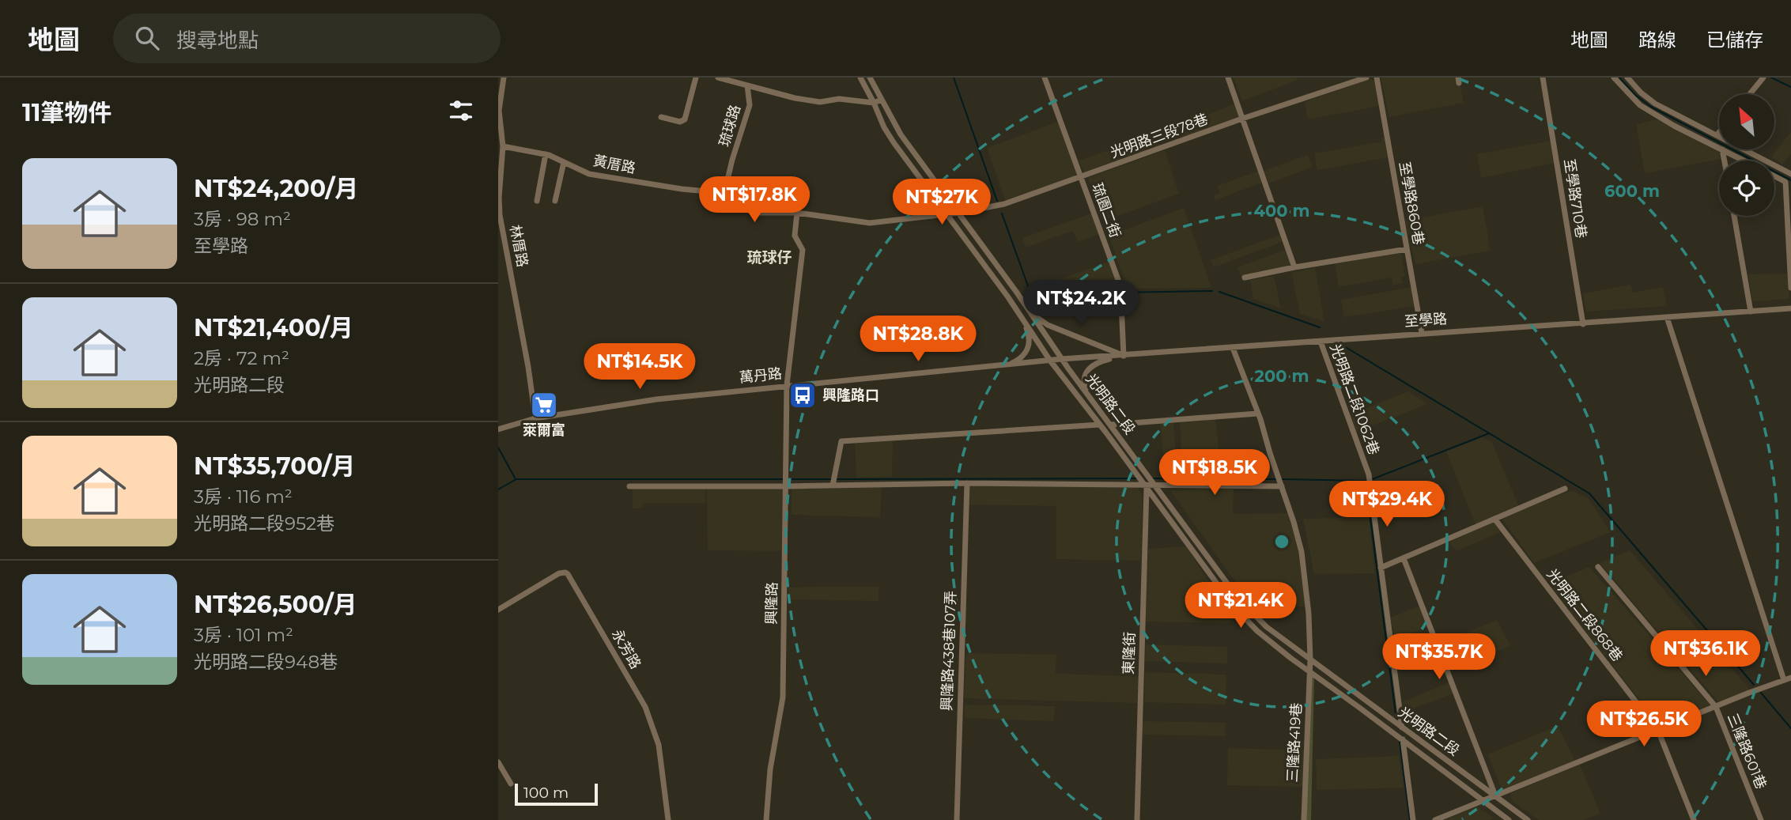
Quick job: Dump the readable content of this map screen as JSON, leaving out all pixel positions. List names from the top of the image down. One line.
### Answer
{"streets":{"street":["琉球路","光明路三段78巷","黃厝路","至學路710巷","至學路860巷","琉園二街","林厝路","至學路","萬丹路","光明路二段1062巷","光明路二段","興隆路","光明路二段868巷","永芳路","興隆路438巷107弄","東隆街","三隆路419巷","三隆路601巷"]},"crossings":[["琉球路","黃厝路"],["光明路三段78巷","琉園二街"],["光明路三段78巷","光明路二段"],["黃厝路","林厝路"],["至學路710巷","至學路"],["至學路860巷","至學路"],["琉園二街","至學路"],["林厝路","萬丹路"],["至學路","萬丹路"],["至學路","光明路二段1062巷"],["至學路","光明路二段"],["至學路","三隆路419巷"],["萬丹路","光明路二段"],["萬丹路","興隆路"],["光明路二段1062巷","光明路二段"],["光明路二段","東隆街"],["光明路二段","三隆路419巷"]],"districts":["琉球仔"],"places":{"bus stop":["興隆路口"],"supermarket":["萊爾富"]},"scale_bar":"100 m","north":"top left","page":{"header":"地圖","search":"搜尋地點","nav":["地圖","路線","已儲存"],"heading":"11筆物件","list":[{"name":"NT$24,200/月","note":"3房 · 98 m² · 至學路"},{"name":"NT$21,400/月","note":"2房 · 72 m² · 光明路二段"},{"name":"NT$35,700/月","note":"3房 · 116 m² · 光明路二段952巷"},{"name":"NT$26,500/月","note":"3房 · 101 m² · 光明路二段948巷"}],"price":["NT$17.8K","NT$27K","NT$24.2K","NT$28.8K","NT$14.5K","NT$18.5K","NT$29.4K","NT$21.4K","NT$36.1K","NT$35.7K","NT$26.5K"],"scale":"100 m"},"rings":["600 m","400 m","200 m"]}
